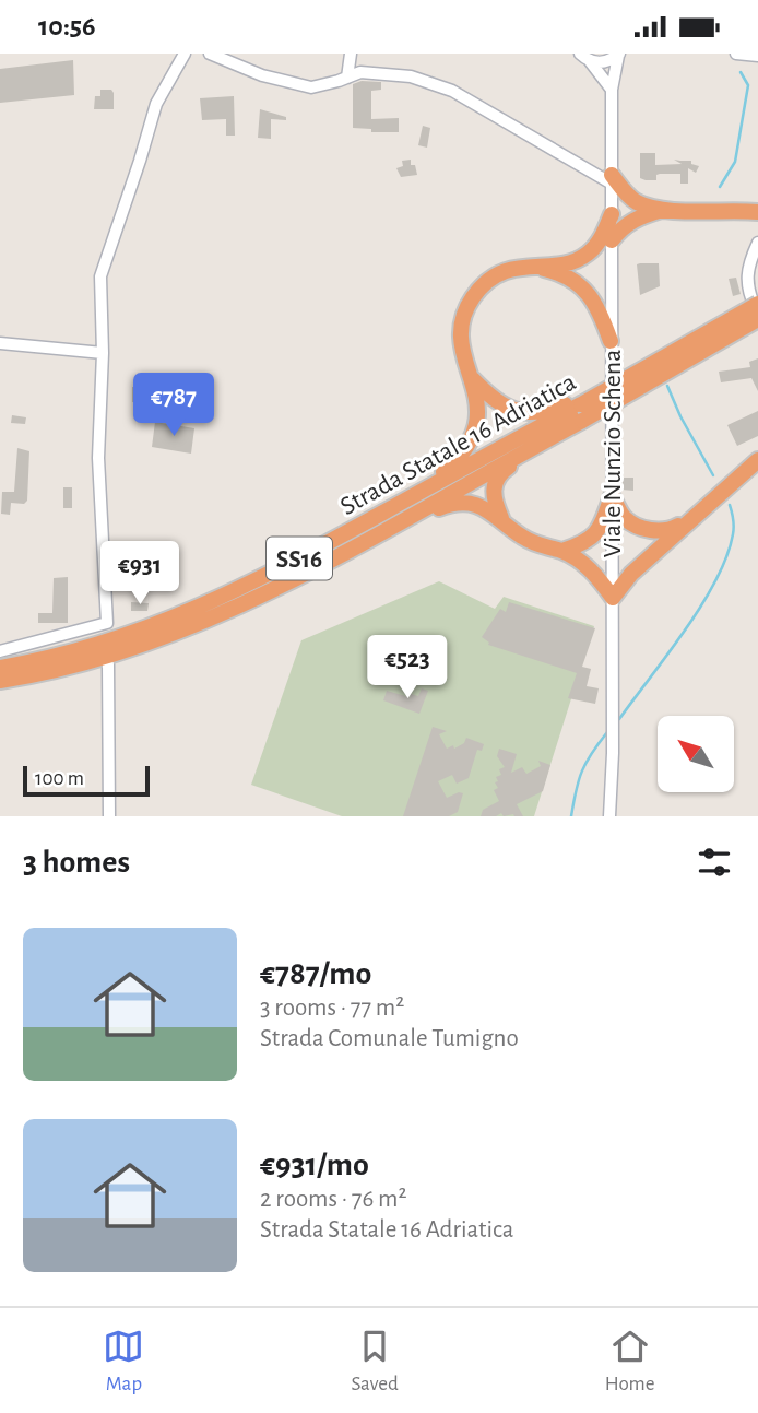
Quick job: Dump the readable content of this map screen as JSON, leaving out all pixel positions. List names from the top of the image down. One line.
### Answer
{"streets":{"highway":["Strada Statale 16 Adriatica","SS16"],"street":["Viale Nunzio Schena"]},"scale_bar":"100 m","north":"top left","page":{"status":"10:56","price":["€787","€931","€523"],"scale":"100 m","heading":"3 homes","list":[{"name":"€787/mo","note":"3 rooms · 77 m² · Strada Comunale Tumigno"},{"name":"€931/mo","note":"2 rooms · 76 m² · Strada Statale 16 Adriatica"}],"tabs":["Map","Saved","Home"]}}
